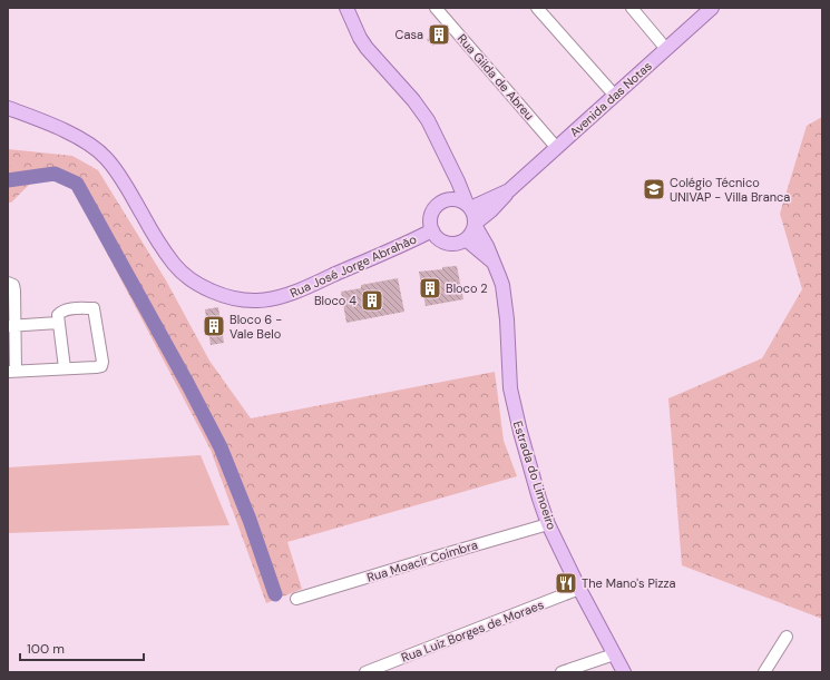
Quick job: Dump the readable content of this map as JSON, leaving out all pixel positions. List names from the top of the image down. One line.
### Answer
{"streets":{"main road":["Avenida das Notas","Rua José Jorge Abrahão","Estrada do Limoeiro"],"street":["Rua Gilda de Abreu","Rua Moacir Coimbra","Rua Luiz Borges de Moraes"]},"crossings":[["Rua Gilda de Abreu","Avenida das Notas"],["Avenida das Notas","Rua José Jorge Abrahão"],["Avenida das Notas","Estrada do Limoeiro"],["Rua José Jorge Abrahão","Estrada do Limoeiro"],["Estrada do Limoeiro","Rua Moacir Coimbra"],["Estrada do Limoeiro","Rua Luiz Borges de Moraes"]],"places":{"building":["Casa","Bloco 2","Bloco 4","Bloco 6 - Vale Belo"],"school or university":["Colégio Técnico UNIVAP - Villa Branca"],"restaurant":["The Mano's Pizza"]},"scale_bar":"100 m"}
